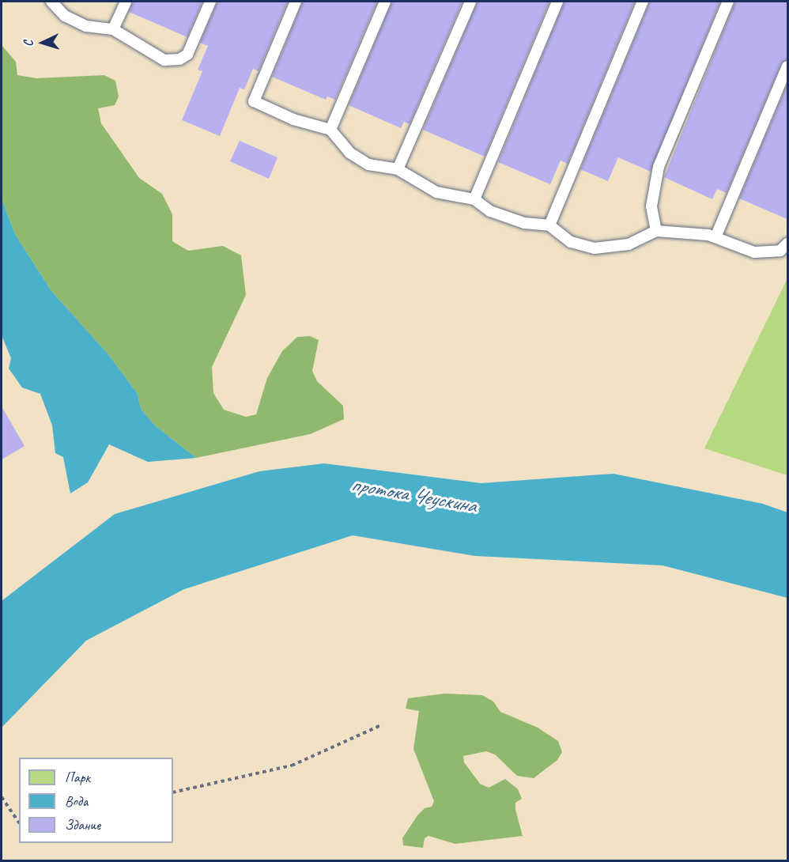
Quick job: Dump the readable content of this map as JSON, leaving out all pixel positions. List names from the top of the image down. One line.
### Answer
{"water":["протока Чеускина"],"legend":["Парк","Вода","Здание"],"north":"left"}
